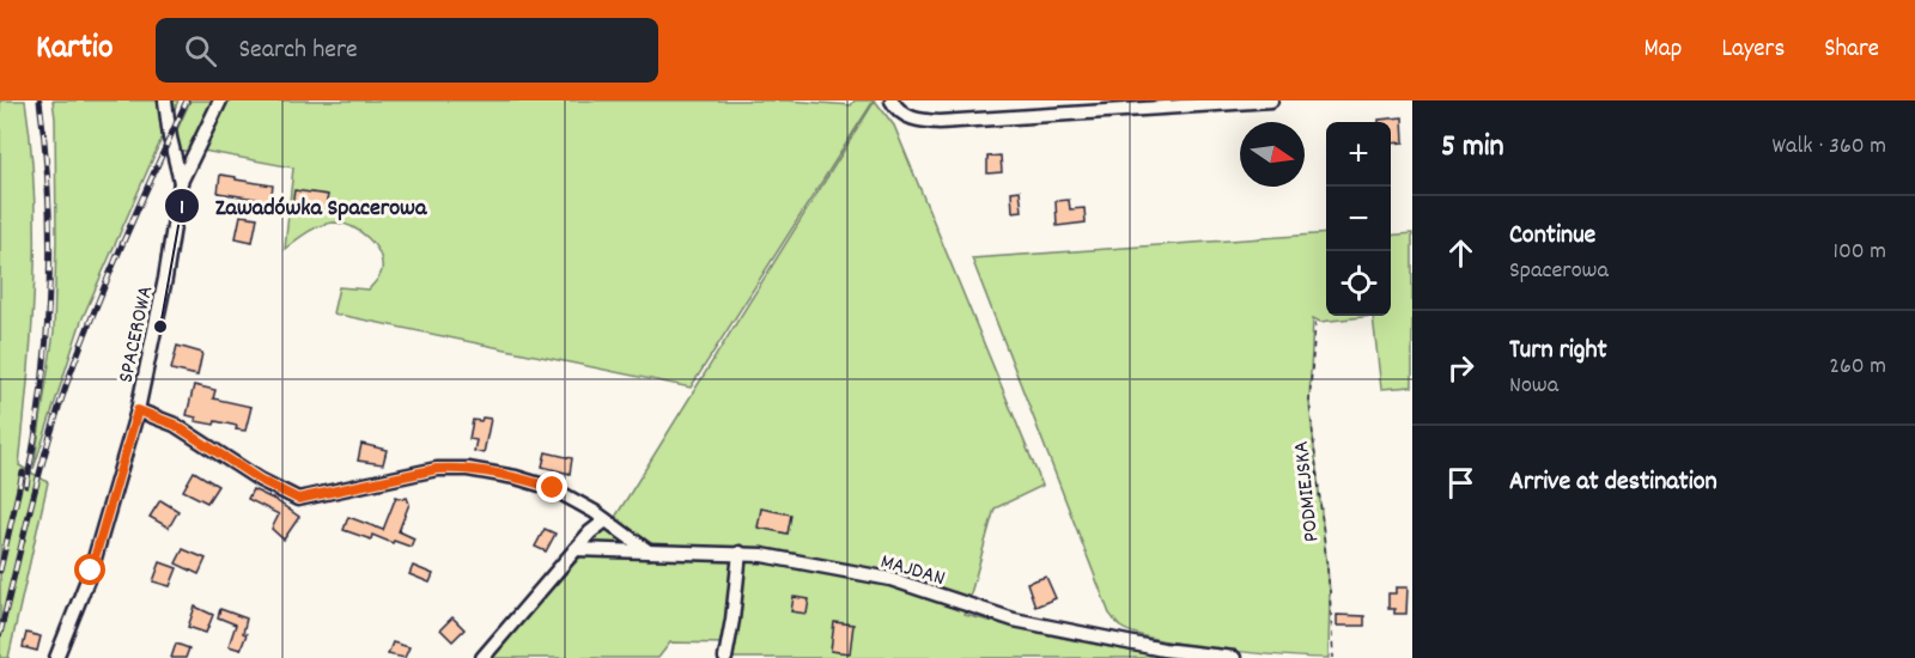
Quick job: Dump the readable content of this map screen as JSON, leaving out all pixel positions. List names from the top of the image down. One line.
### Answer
{"streets":{"street":["SPACEROWA","MAJDAN"],"path":["PODMIEJSKA"]},"places":["Zawadówka Spacerowa"],"north":"right","page":{"header":"Kartio","search":"Search here","nav":["Map","Layers","Share"],"heading":["5 min","Walk · 360 m"],"map_buttons":["+","−"],"list":[["Continue","Spacerowa","100 m"],["Turn right","Nowa","260 m"],"Arrive at destination"]}}
